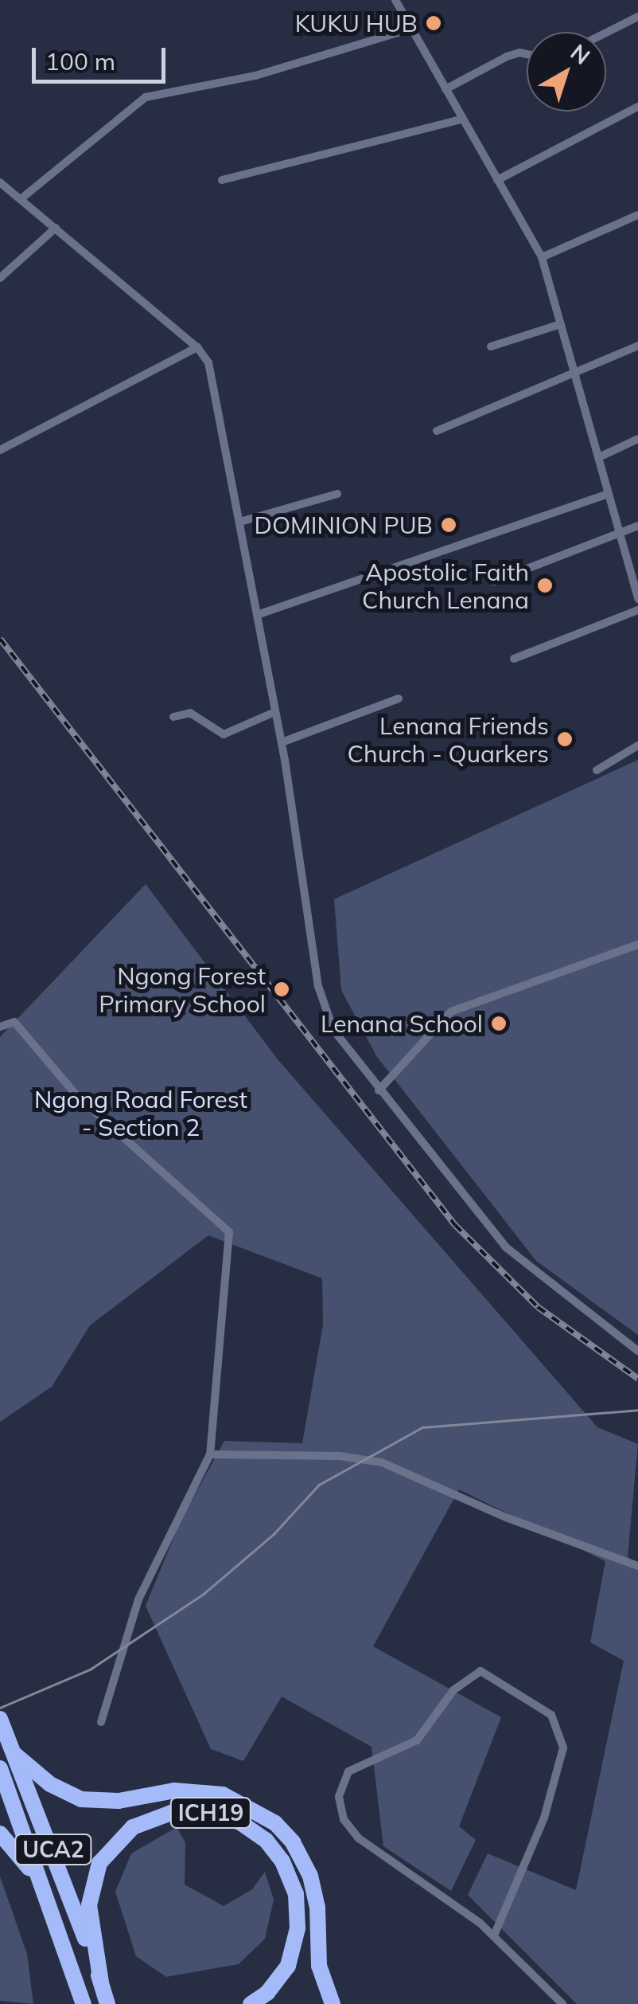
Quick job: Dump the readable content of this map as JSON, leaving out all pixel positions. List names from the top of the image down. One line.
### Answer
{"streets":{"highway":["ICH19","UCA2"]},"crossings":[["ICH19","UCA2"]],"parks":["Ngong Road Forest - Section 2"],"places":["KUKU HUB","DOMINION PUB","Apostolic Faith Church Lenana","Lenana Friends Church - Quarkers","Ngong Forest Primary School","Lenana School"],"scale_bar":"100 m","north":"top right"}
